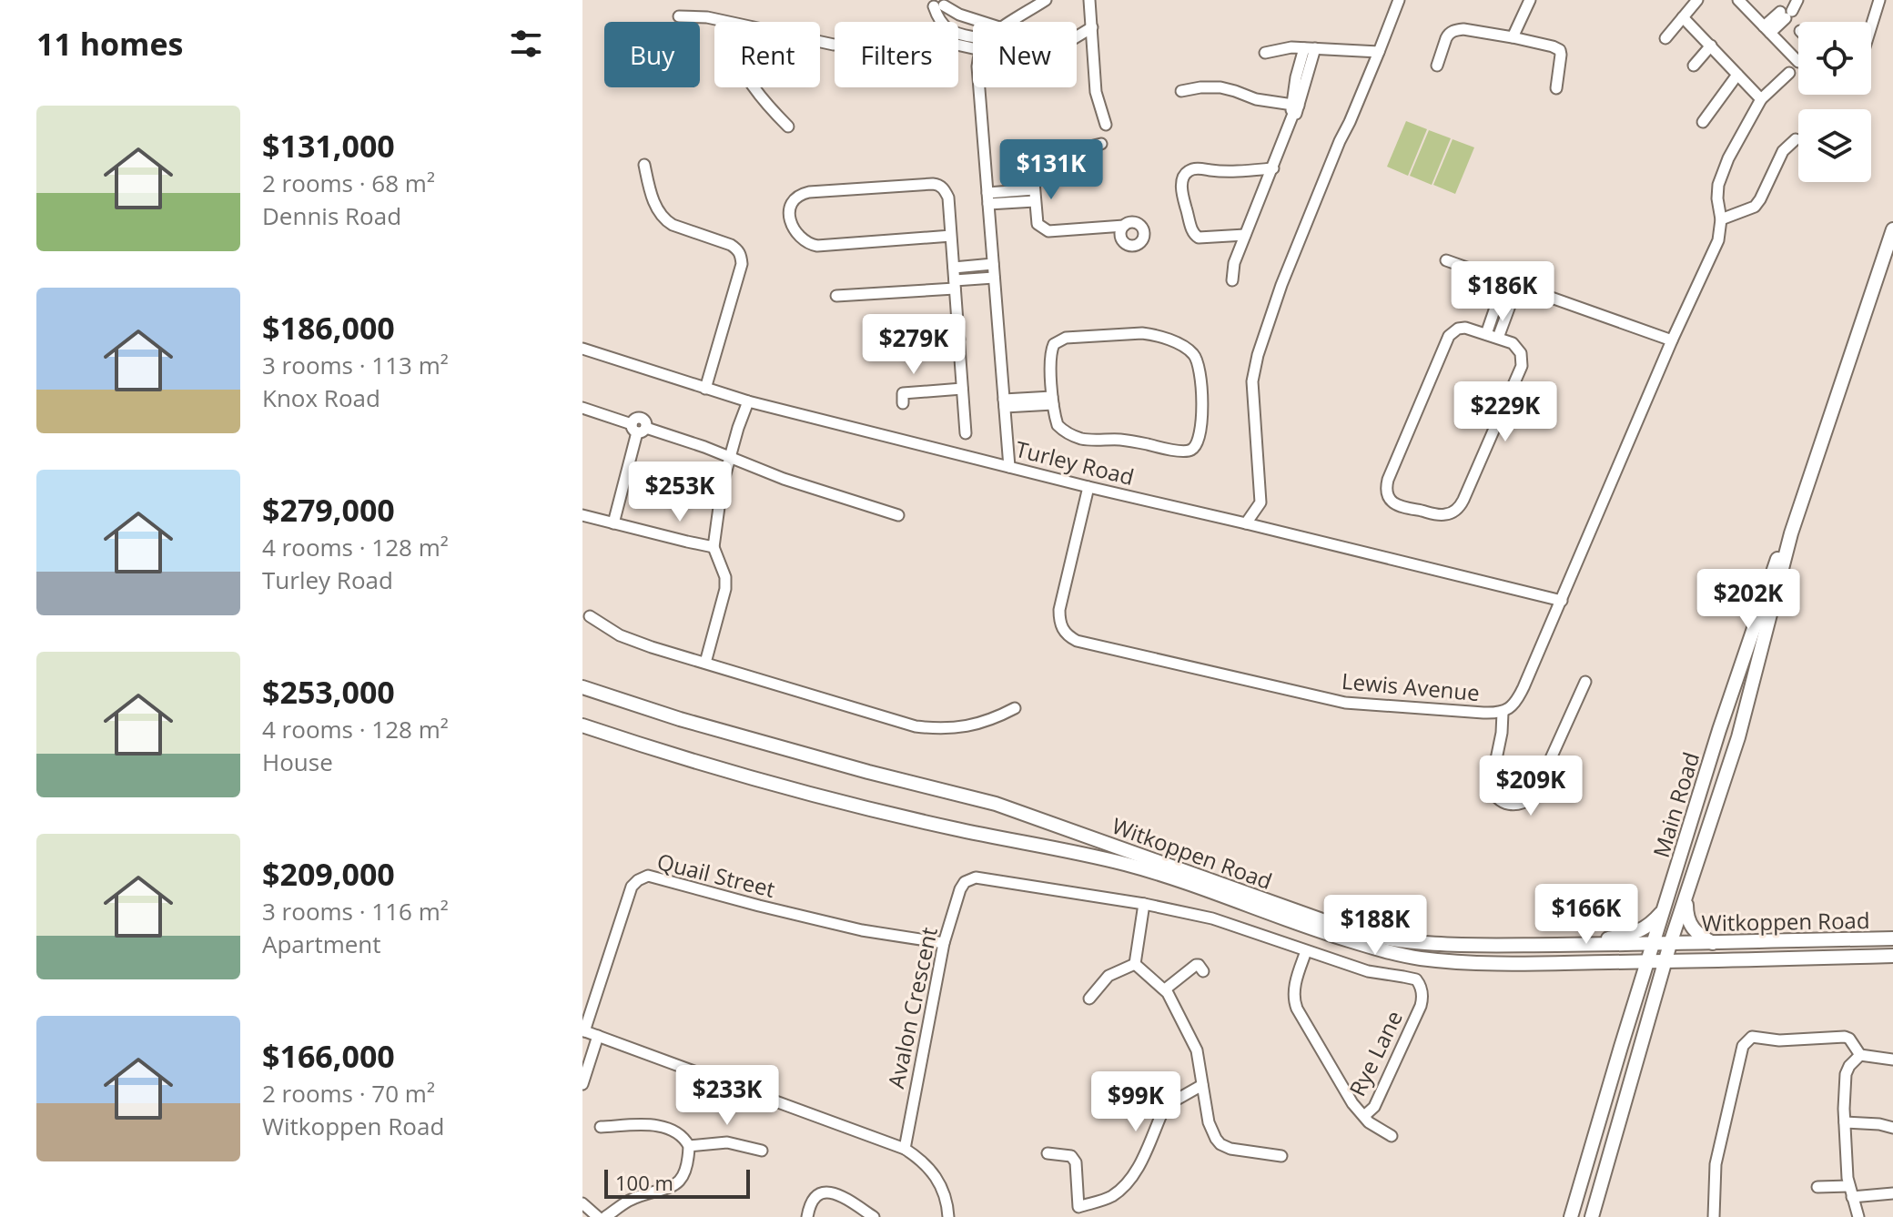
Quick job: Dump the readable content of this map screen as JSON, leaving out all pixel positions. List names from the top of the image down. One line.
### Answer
{"streets":{"main road":["Main Road","Witkoppen Road"],"street":["Turley Road","Lewis Avenue","Quail Street","Avalon Crescent","Rye Lane"]},"crossings":[["Turley Road","Lewis Avenue"],["Main Road","Witkoppen Road"],["Quail Street","Avalon Crescent"],["Avalon Crescent","Rye Lane"]],"scale_bar":"100 m","page":{"heading":"11 homes","chip":["Buy","Rent","Filters","New"],"list":[{"name":"$131,000","note":"2 rooms · 68 m² · Dennis Road"},{"name":"$186,000","note":"3 rooms · 113 m² · Knox Road"},{"name":"$279,000","note":"4 rooms · 128 m² · Turley Road"},{"name":"$253,000","note":"4 rooms · 128 m² · House"},{"name":"$209,000","note":"3 rooms · 116 m² · Apartment"},{"name":"$166,000","note":"2 rooms · 70 m² · Witkoppen Road"}],"price":["$131K","$186K","$279K","$229K","$253K","$202K","$209K","$166K","$188K","$233K","$99K"],"scale":"100 m"}}
